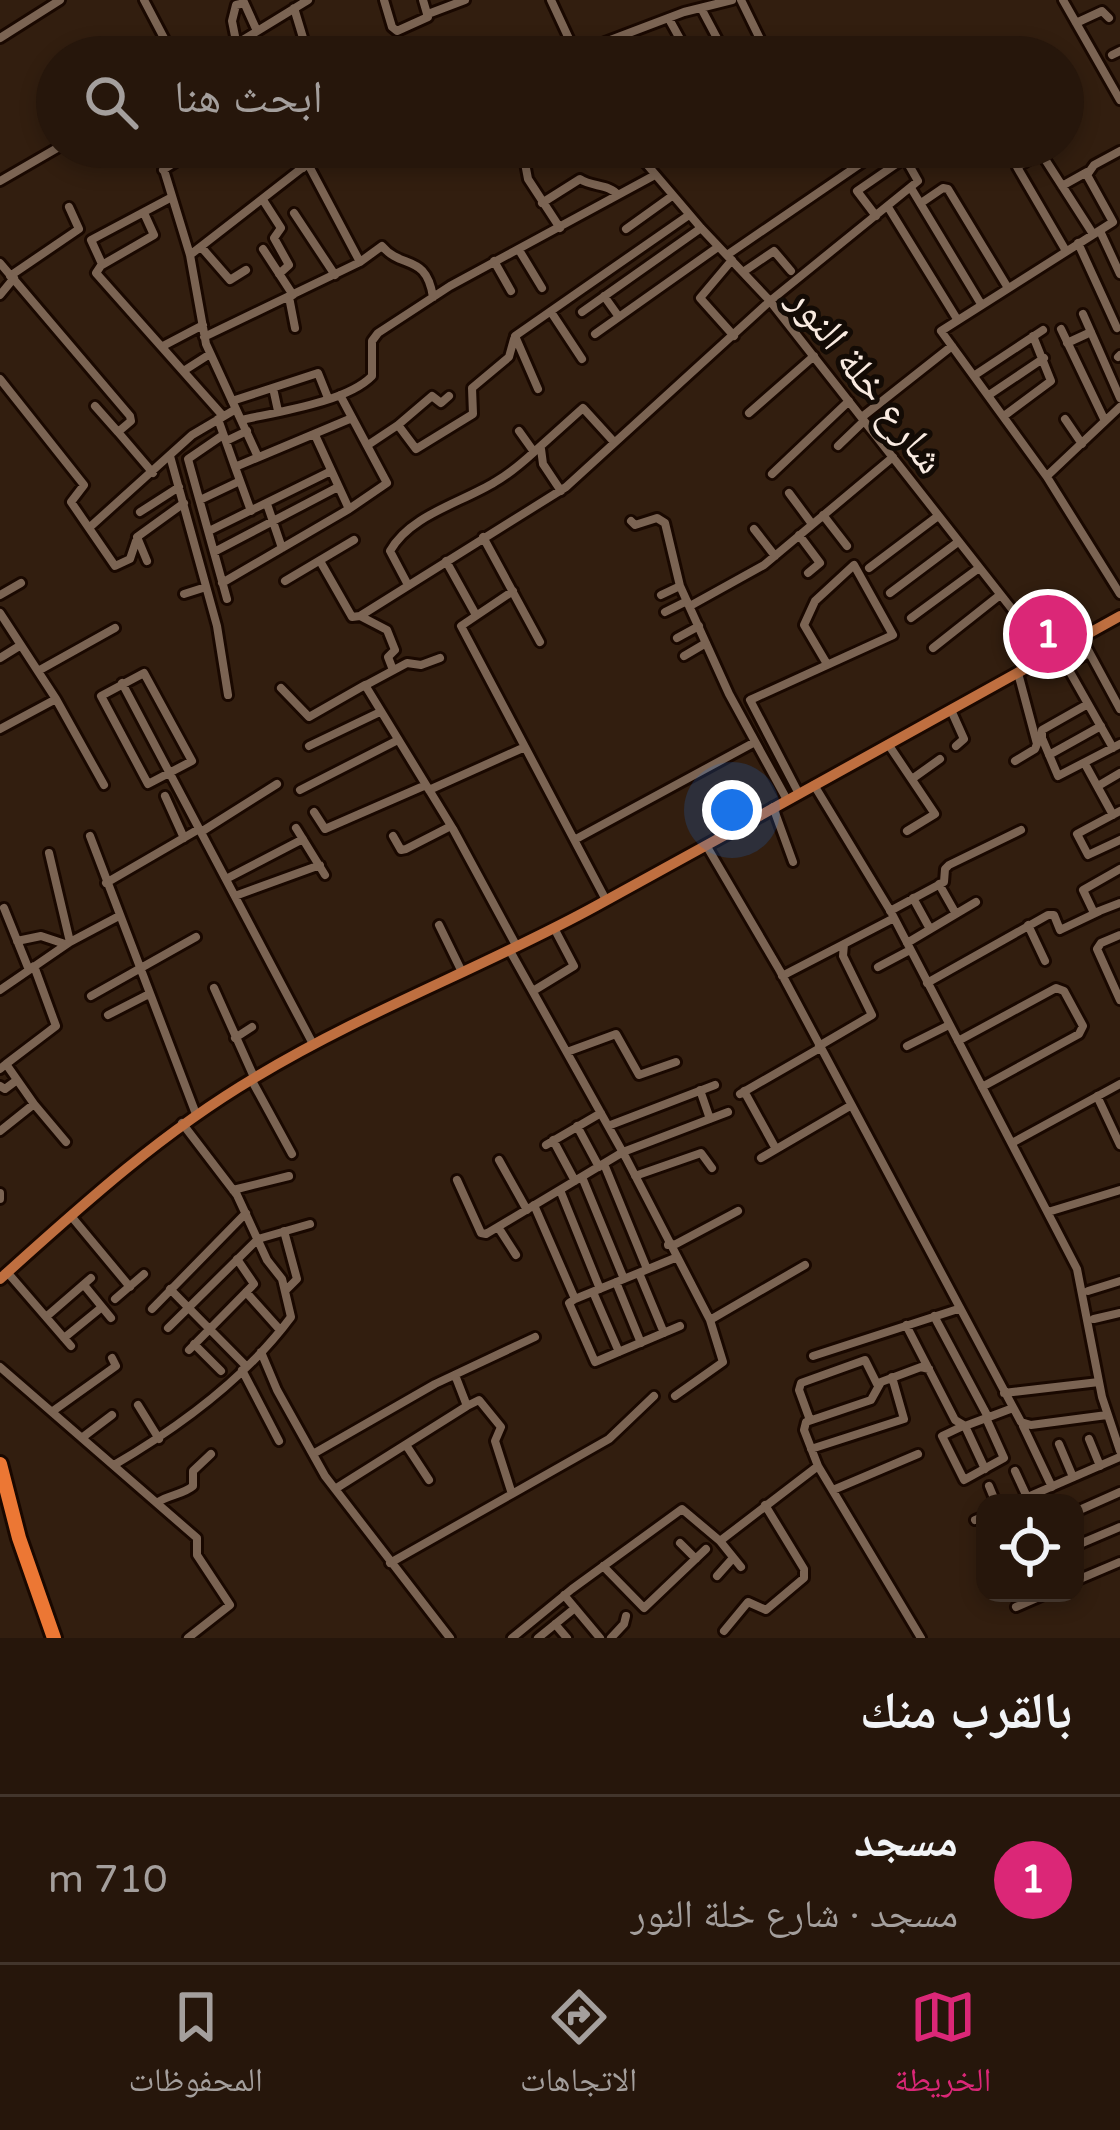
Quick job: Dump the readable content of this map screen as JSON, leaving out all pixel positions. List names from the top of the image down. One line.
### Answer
{"streets":{"street":["شارع خلة النور"]},"page":{"search":"ابحث هنا","pins":"1","heading":"بالقرب منك","list":[{"mark":"1","name":"مسجد","note":"مسجد · شارع خلة النور","value":"710 m"}],"nav":["الخريطة","الاتجاهات","المحفوظات"]}}
